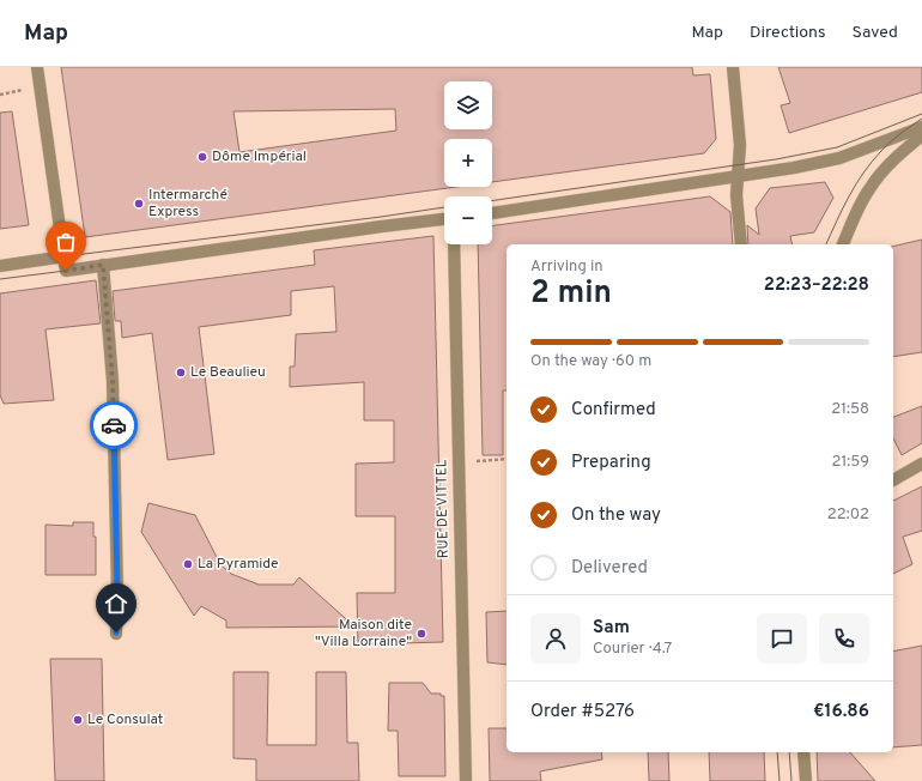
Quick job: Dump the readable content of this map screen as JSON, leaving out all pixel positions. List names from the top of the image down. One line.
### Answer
{"streets":{"street":["RUE DE VITTEL"]},"places":["Dôme Impérial","Intermarché Express","Le Beaulieu","La Pyramide","Maison dite \"Villa Lorraine\"","Le Consulat"],"page":{"header":"Map","nav":["Map","Directions","Saved"],"map_buttons":["+","−"],"heading":["2 min","Arriving in","22:23–22:28"],"panel":["Sam","Courier · 4.7","Order #5276","€16.86"],"bar":"On the way · 60 m","list":[["Confirmed","21:58"],["Preparing","21:59"],["On the way","22:02"],"Delivered"]}}
